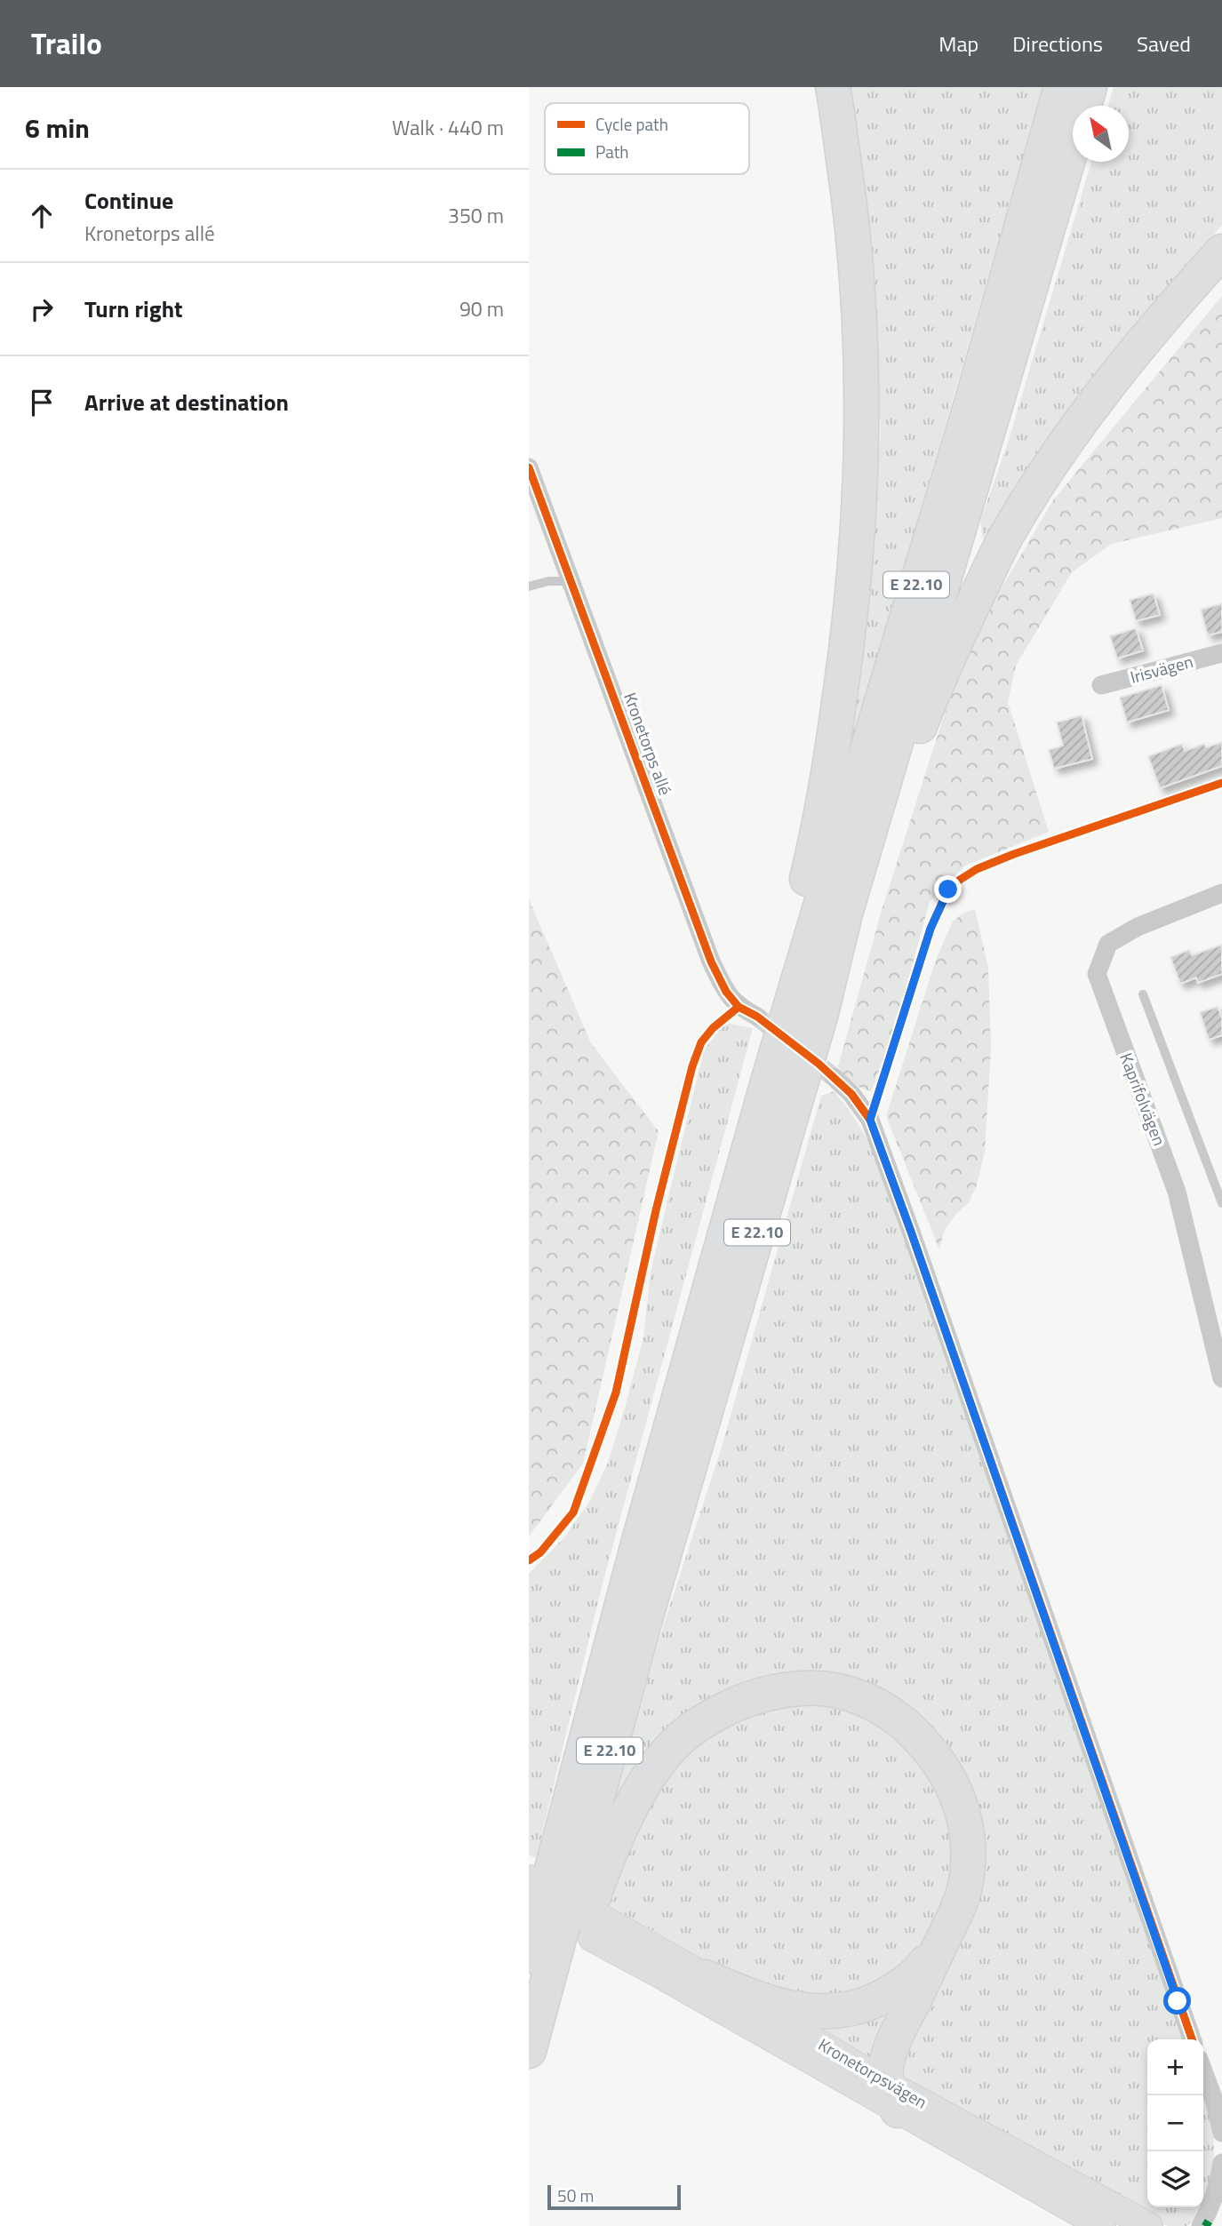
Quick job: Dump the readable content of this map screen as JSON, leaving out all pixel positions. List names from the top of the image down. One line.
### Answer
{"streets":{"highway":["E 22.10"],"main road":["Kronetorpsvägen"],"street":["Irisvägen","Kronetorps allé","Kaprifolvägen"]},"legend":["Cycle path","Path"],"scale_bar":"50 m","north":"top left","page":{"header":"Trailo","nav":["Map","Directions","Saved"],"heading":["6 min","Walk · 440 m"],"list":[["Continue","Kronetorps allé","350 m"],["Turn right","90 m"],"Arrive at destination"],"map_buttons":["+","−"],"scale":"50 m"}}
